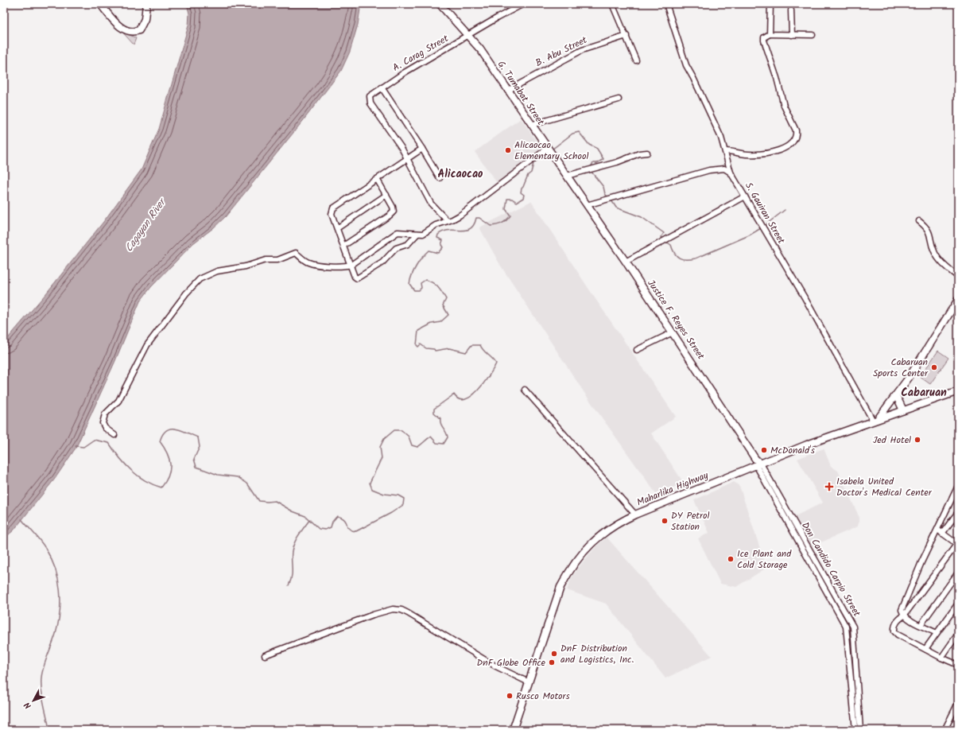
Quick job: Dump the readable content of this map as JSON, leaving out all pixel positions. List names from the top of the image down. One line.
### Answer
{"streets":{"main road":["G. Tumabat Street","Justice F. Reyes Street","Maharlika Highway"],"street":["B. Abu Street","A. Carag Street","S. Gauiran Street","Don Candido Carpio Street"]},"crossings":[["B. Abu Street","G. Tumabat Street"],["A. Carag Street","G. Tumabat Street"],["G. Tumabat Street","Justice F. Reyes Street"],["S. Gauiran Street","Maharlika Highway"],["Justice F. Reyes Street","Maharlika Highway"],["Justice F. Reyes Street","Don Candido Carpio Street"],["Maharlika Highway","Don Candido Carpio Street"]],"districts":["Alicaocao","Cabaruan"],"water":["Cagayan River"],"places":{"other":["Alicaocao Elementary School","Cabaruan Sports Center","Jed Hotel","McDonald's","DY Petrol Station","Ice Plant and Cold Storage","DnF Distribution and Logistics, Inc.","DnF Globe Office","Rusco Motors"],"health":["Isabela United Doctor's Medical Center"]},"north":"bottom left"}
